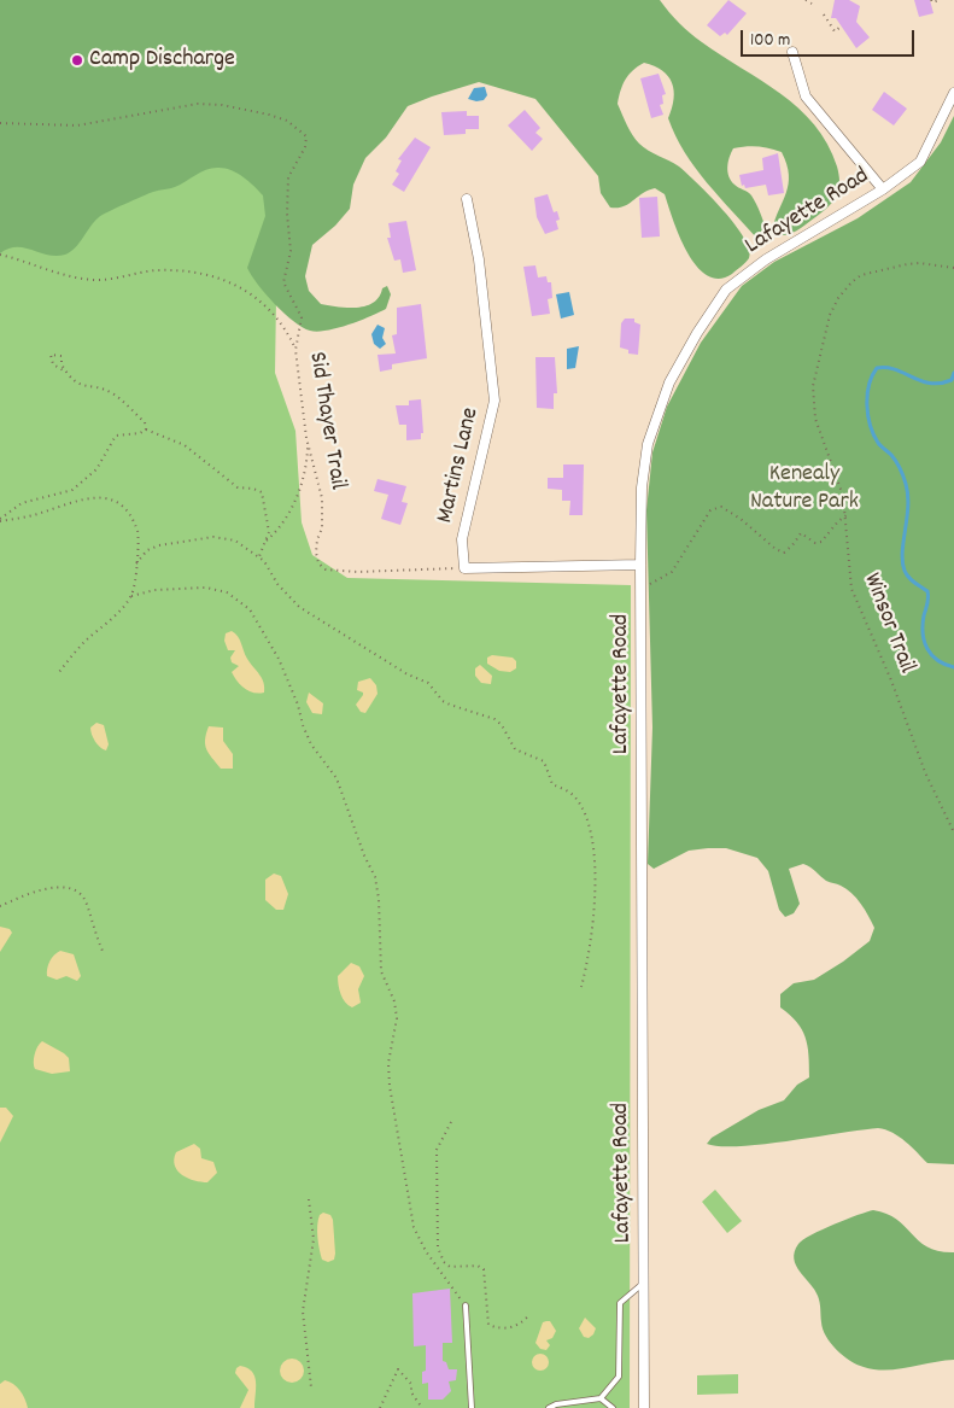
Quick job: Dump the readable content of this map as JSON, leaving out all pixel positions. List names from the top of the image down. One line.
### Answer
{"streets":{"street":["Lafayette Road","Martins Lane"],"path":["Sid Thayer Trail","Winsor Trail"]},"crossings":[["Sid Thayer Trail","Martins Lane"]],"parks":["Kenealy Nature Park"],"places":["Camp Discharge"],"scale_bar":"100 m"}
